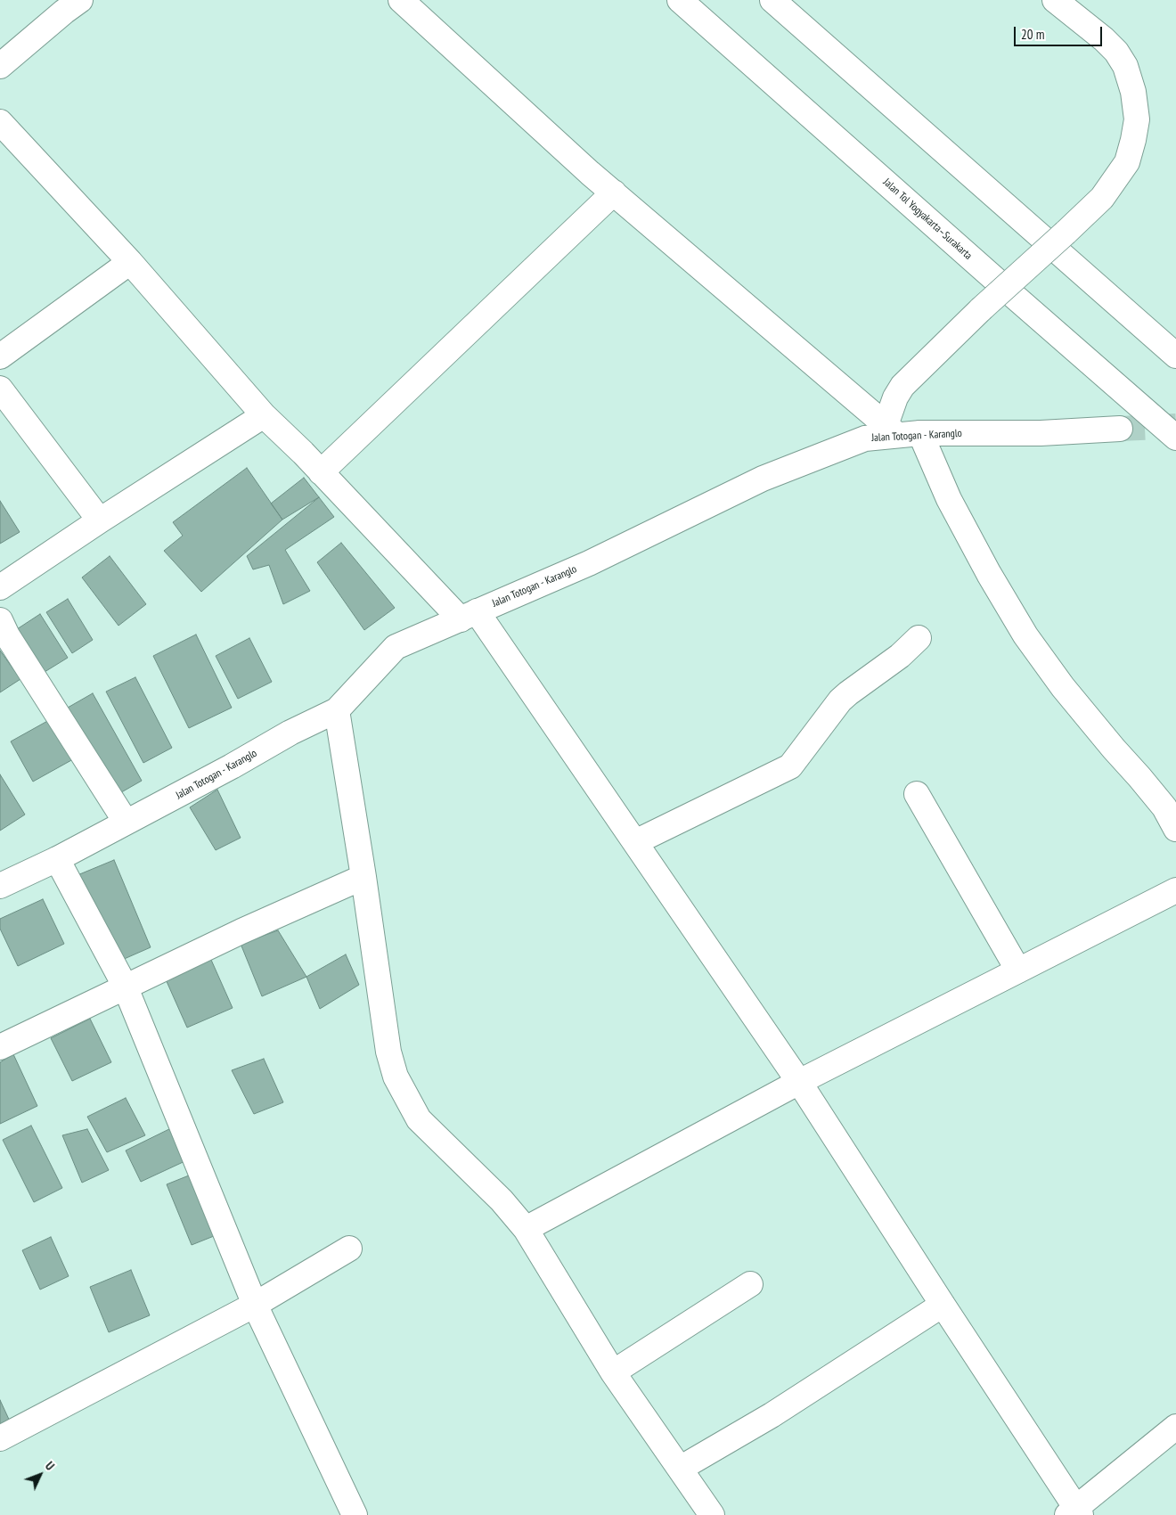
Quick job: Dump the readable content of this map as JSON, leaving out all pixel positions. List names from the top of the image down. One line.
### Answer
{"streets":{"main road":["Jalan Tol Yogyakarta–Surakarta","Jalan Totogan - Karanglo"]},"scale_bar":"20 m","north":"top right"}
